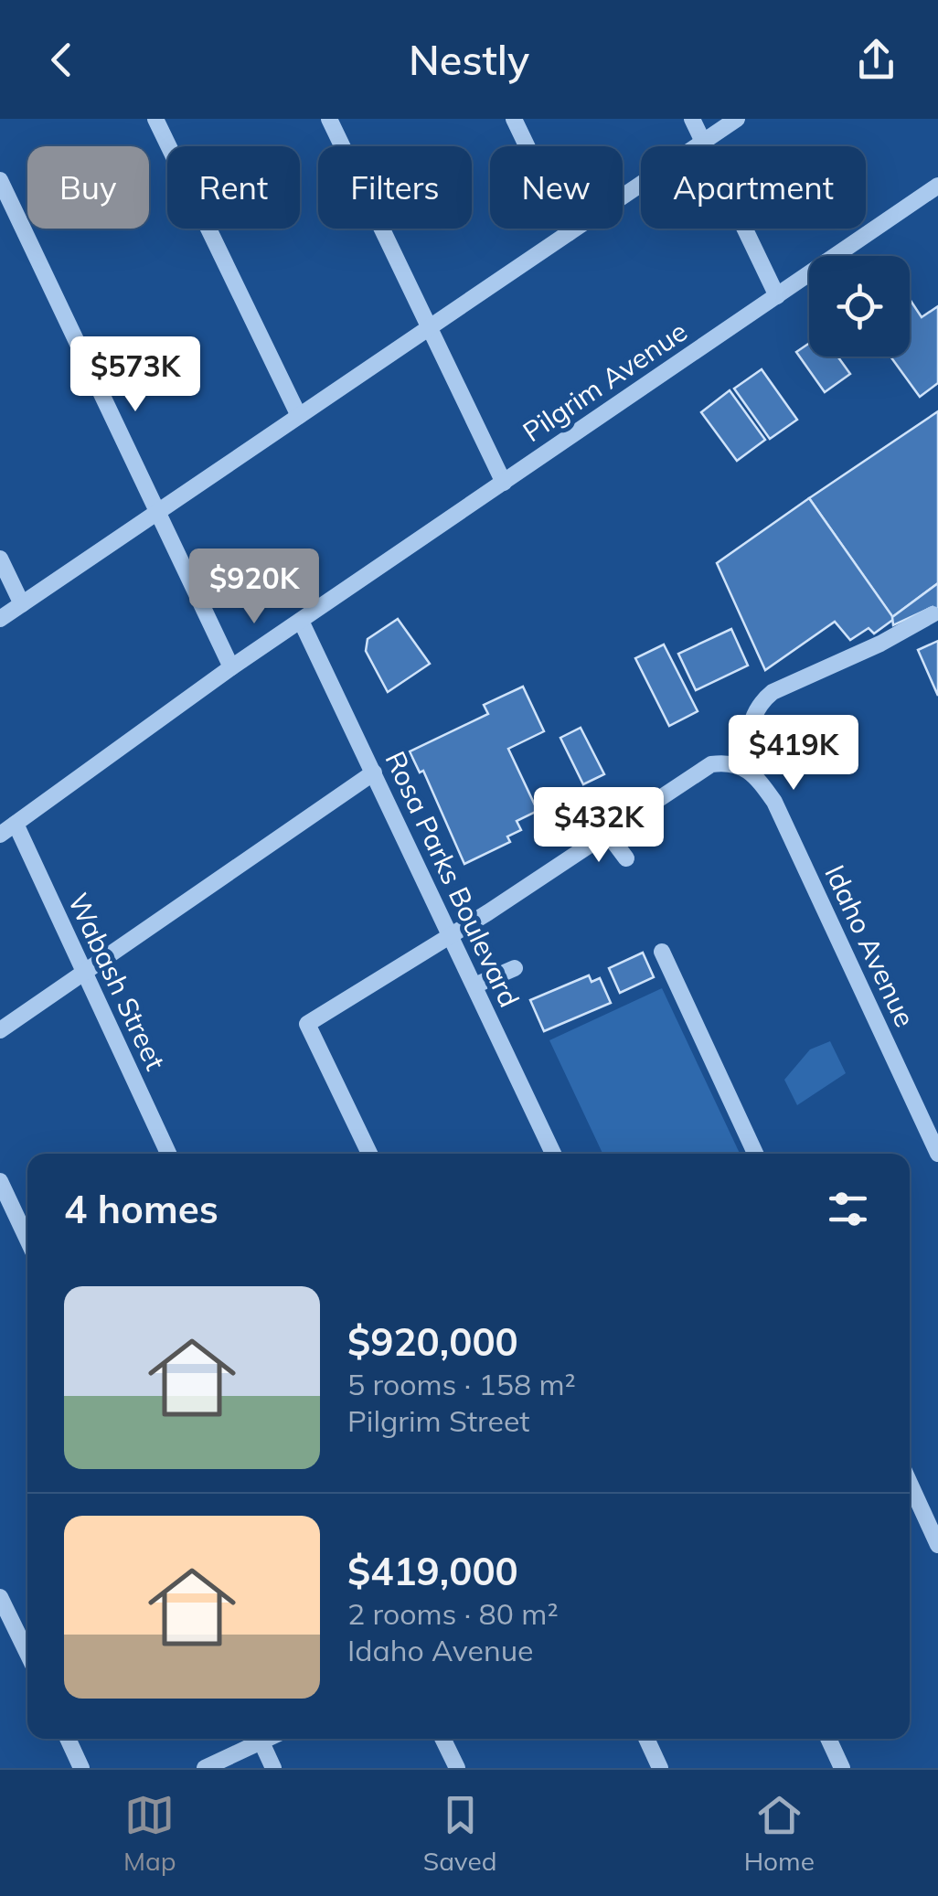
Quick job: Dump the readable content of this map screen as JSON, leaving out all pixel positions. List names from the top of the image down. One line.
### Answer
{"streets":{"street":["Pilgrim Avenue","Rosa Parks Boulevard","Idaho Avenue","Wabash Street"]},"crossings":[["Pilgrim Avenue","Rosa Parks Boulevard"]],"page":{"header":"Nestly","chip":["Buy","Rent","Filters","New","Apartment"],"price":["$573K","$920K","$419K","$432K"],"heading":"4 homes","list":[{"name":"$920,000","note":"5 rooms · 158 m² · Pilgrim Street"},{"name":"$419,000","note":"2 rooms · 80 m² · Idaho Avenue"}],"tabs":["Map","Saved","Home"]}}
